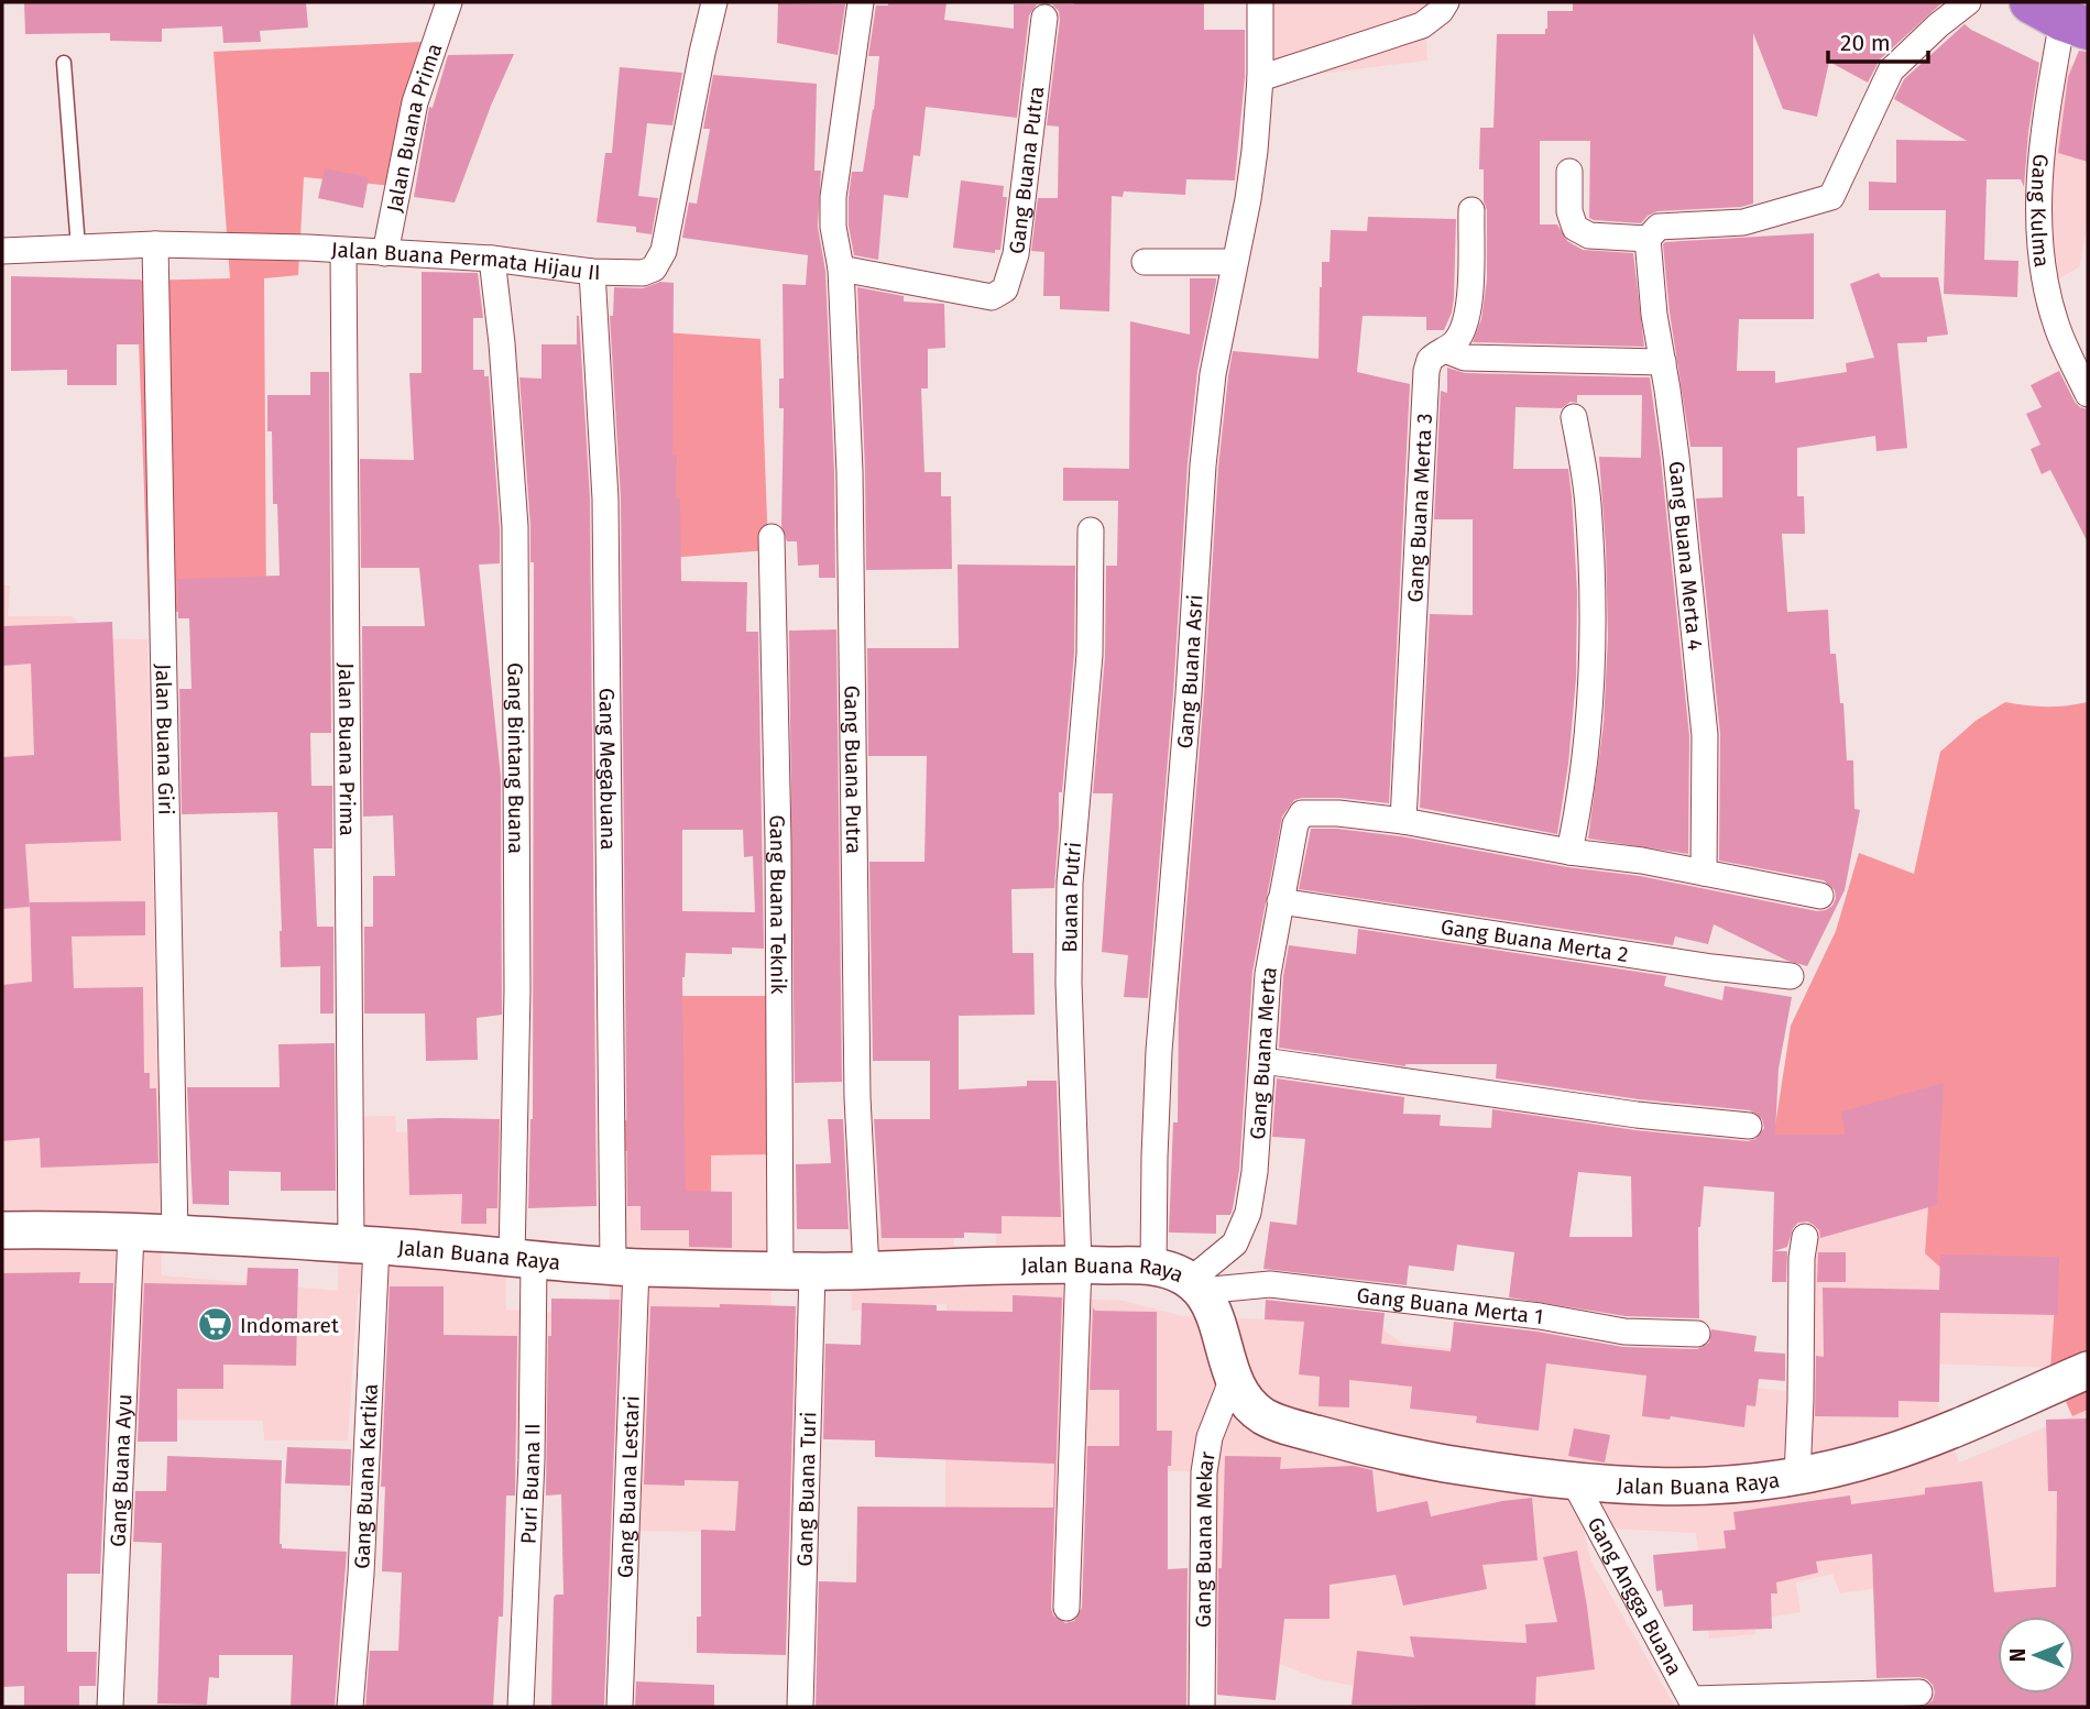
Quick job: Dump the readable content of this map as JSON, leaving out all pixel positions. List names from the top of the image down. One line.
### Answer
{"streets":{"street":["Jalan Buana Prima","Gang Buana Putra","Gang Kulma","Jalan Buana Permata Hijau II","Gang Buana Merta 3","Gang Buana Merta 4","Gang Buana Asri","Jalan Buana Giri","Gang Bintang Buana","Gang Megabuana","Buana Putri","Gang Buana Teknik","Gang Buana Merta 2","Gang Buana Merta","Jalan Buana Raya","Gang Buana Merta 1","Gang Buana Ayu","Gang Buana Kartika","Puri Buana II","Gang Buana Lestari","Gang Buana Turi","Gang Buana Mekar","Gang Angga Buana"]},"crossings":[["Jalan Buana Prima","Jalan Buana Permata Hijau II"],["Jalan Buana Prima","Jalan Buana Raya"],["Jalan Buana Prima","Gang Buana Kartika"],["Gang Buana Putra","Jalan Buana Raya"],["Jalan Buana Permata Hijau II","Jalan Buana Giri"],["Jalan Buana Permata Hijau II","Gang Bintang Buana"],["Jalan Buana Permata Hijau II","Gang Megabuana"],["Gang Buana Merta 3","Gang Buana Merta"],["Gang Buana Asri","Jalan Buana Raya"],["Jalan Buana Giri","Jalan Buana Raya"],["Gang Bintang Buana","Jalan Buana Raya"],["Gang Bintang Buana","Puri Buana II"],["Gang Megabuana","Jalan Buana Raya"],["Gang Megabuana","Gang Buana Lestari"],["Buana Putri","Jalan Buana Raya"],["Gang Buana Teknik","Jalan Buana Raya"],["Gang Buana Teknik","Gang Buana Turi"],["Gang Buana Merta 2","Gang Buana Merta"],["Gang Buana Merta","Jalan Buana Raya"],["Gang Buana Merta","Gang Buana Merta 1"],["Jalan Buana Raya","Gang Buana Merta 1"],["Jalan Buana Raya","Gang Buana Ayu"],["Jalan Buana Raya","Gang Buana Kartika"],["Jalan Buana Raya","Puri Buana II"],["Jalan Buana Raya","Gang Buana Lestari"],["Jalan Buana Raya","Gang Buana Turi"],["Jalan Buana Raya","Gang Buana Mekar"],["Jalan Buana Raya","Gang Angga Buana"]],"places":{"supermarket":["Indomaret"]},"scale_bar":"20 m","north":"left"}
